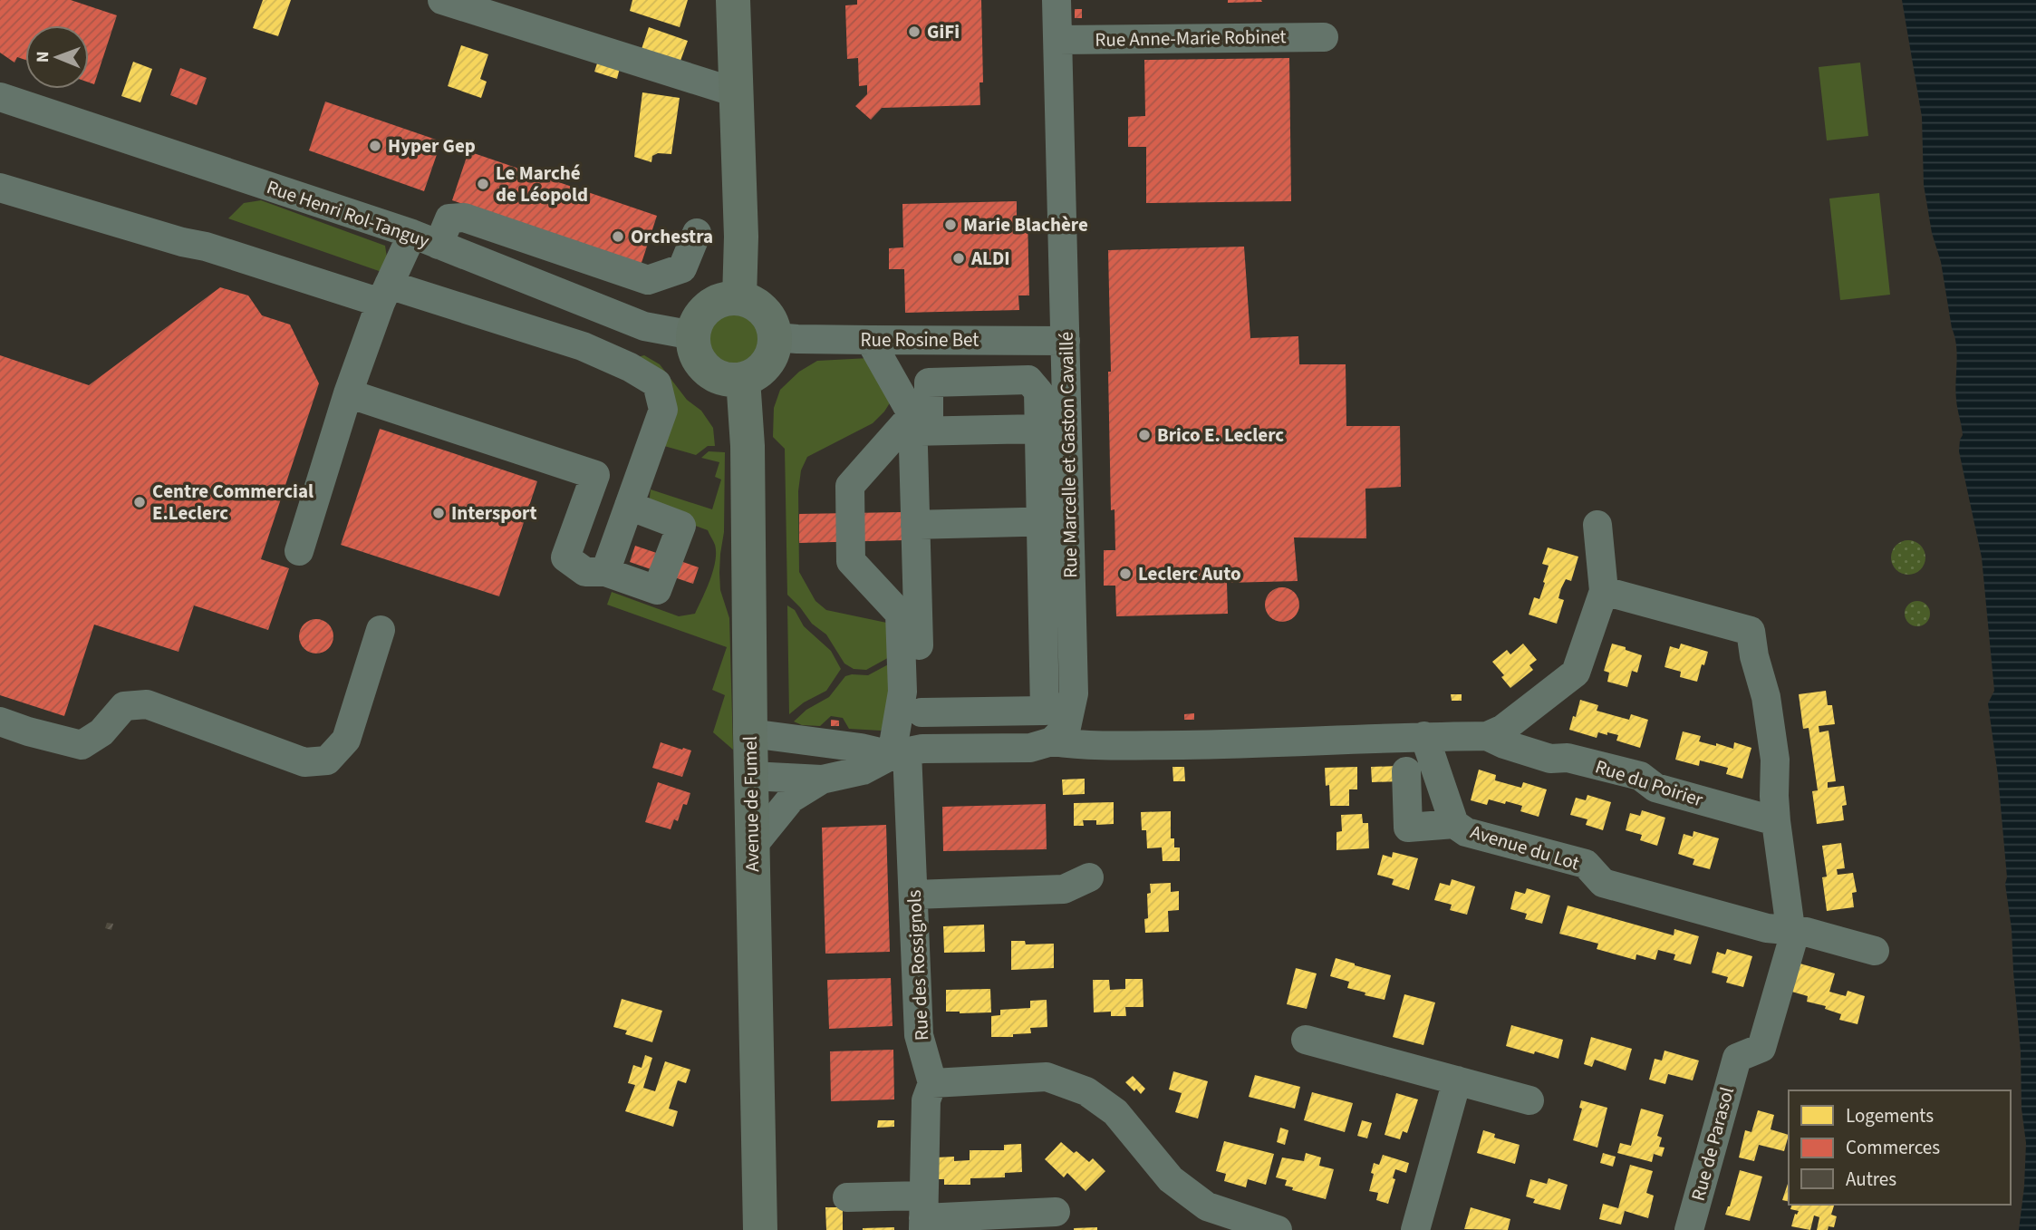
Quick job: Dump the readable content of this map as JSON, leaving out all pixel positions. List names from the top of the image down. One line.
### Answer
{"streets":{"main road":["Avenue de Fumel"],"street":["Rue Anne-Marie Robinet","Rue Henri Rol-Tanguy","Rue Rosine Bet","Rue Marcelle et Gaston Cavaillé","Rue du Poirier","Avenue du Lot","Rue des Rossignols","Rue de Parasol"]},"crossings":[["Rue Anne-Marie Robinet","Rue Marcelle et Gaston Cavaillé"],["Rue Henri Rol-Tanguy","Rue Rosine Bet"],["Rue Henri Rol-Tanguy","Avenue de Fumel"],["Rue Rosine Bet","Rue Marcelle et Gaston Cavaillé"],["Rue Rosine Bet","Avenue de Fumel"],["Avenue du Lot","Rue de Parasol"]],"places":["GiFi","Hyper Gep","Le Marché de Léopold","Marie Blachère","Orchestra","ALDI","Brico E. Leclerc","Centre Commercial E.Leclerc","Intersport","Leclerc Auto"],"legend":["Logements","Commerces","Autres"],"north":"left"}
